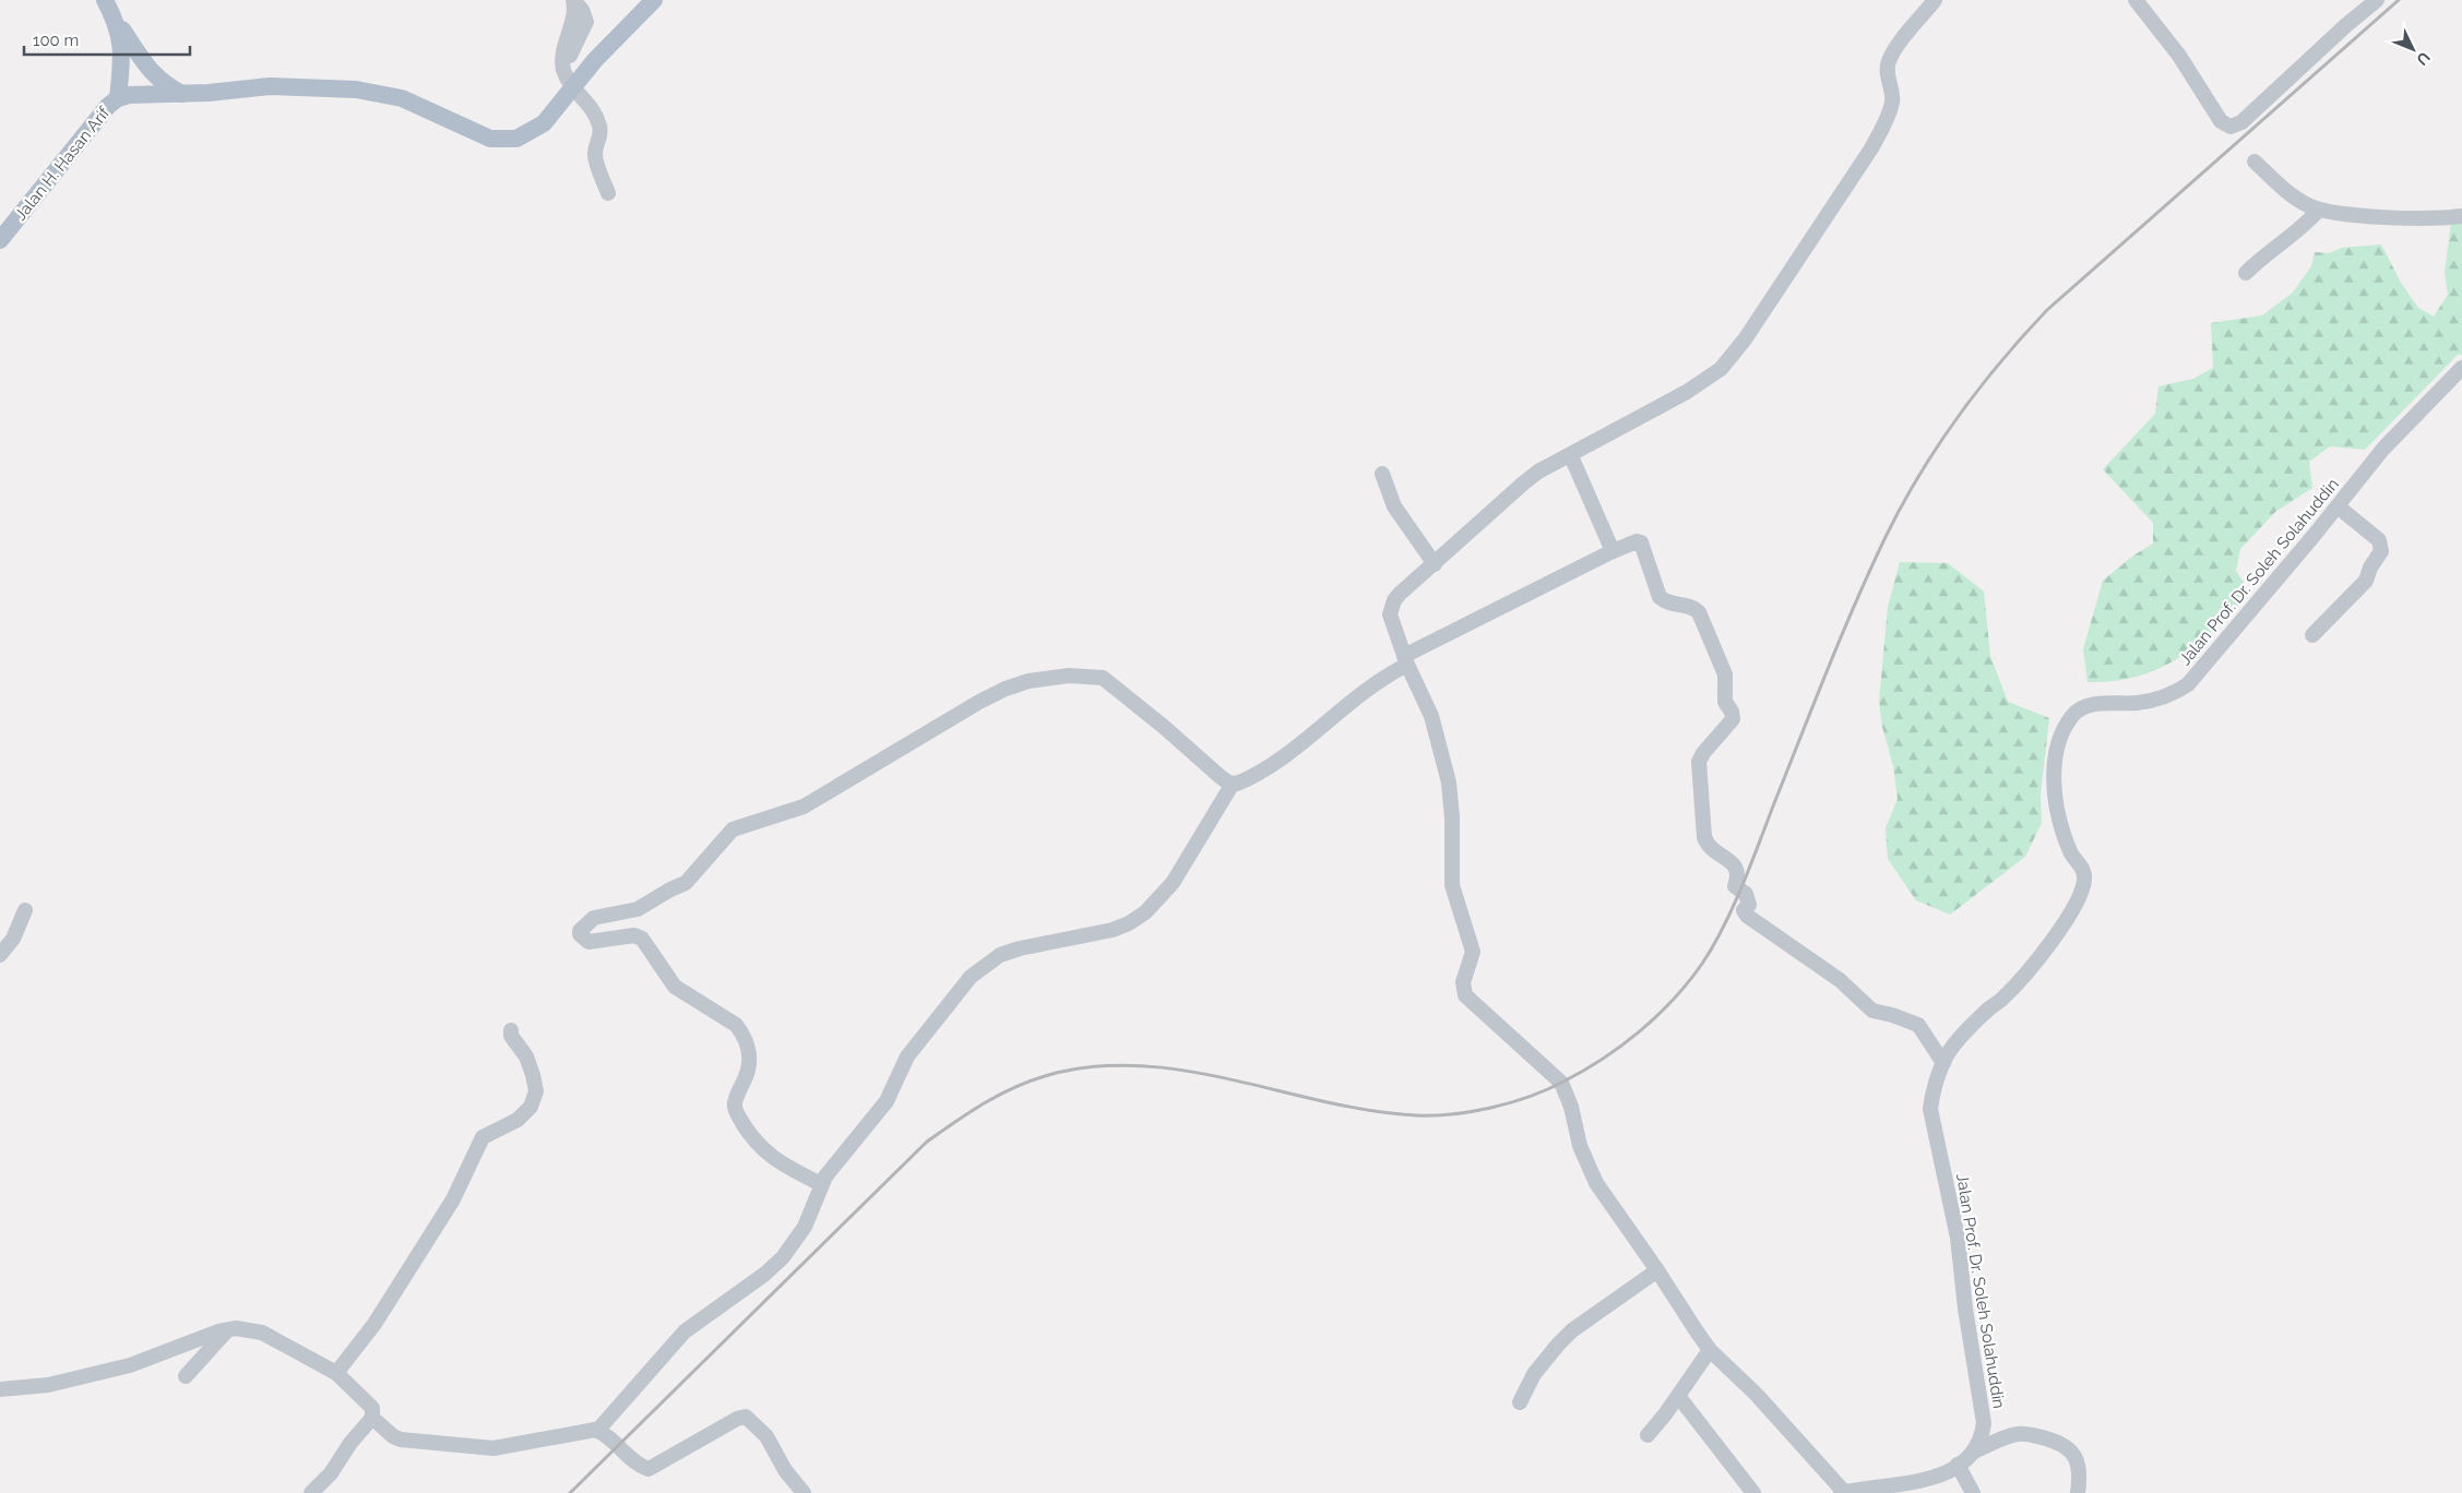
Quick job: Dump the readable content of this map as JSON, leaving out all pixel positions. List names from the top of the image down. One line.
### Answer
{"streets":{"main road":["Jalan H. Hasan Arif"],"street":["Jalan Prof. Dr. Soleh Solahuddin"]},"scale_bar":"100 m","north":"bottom right"}
